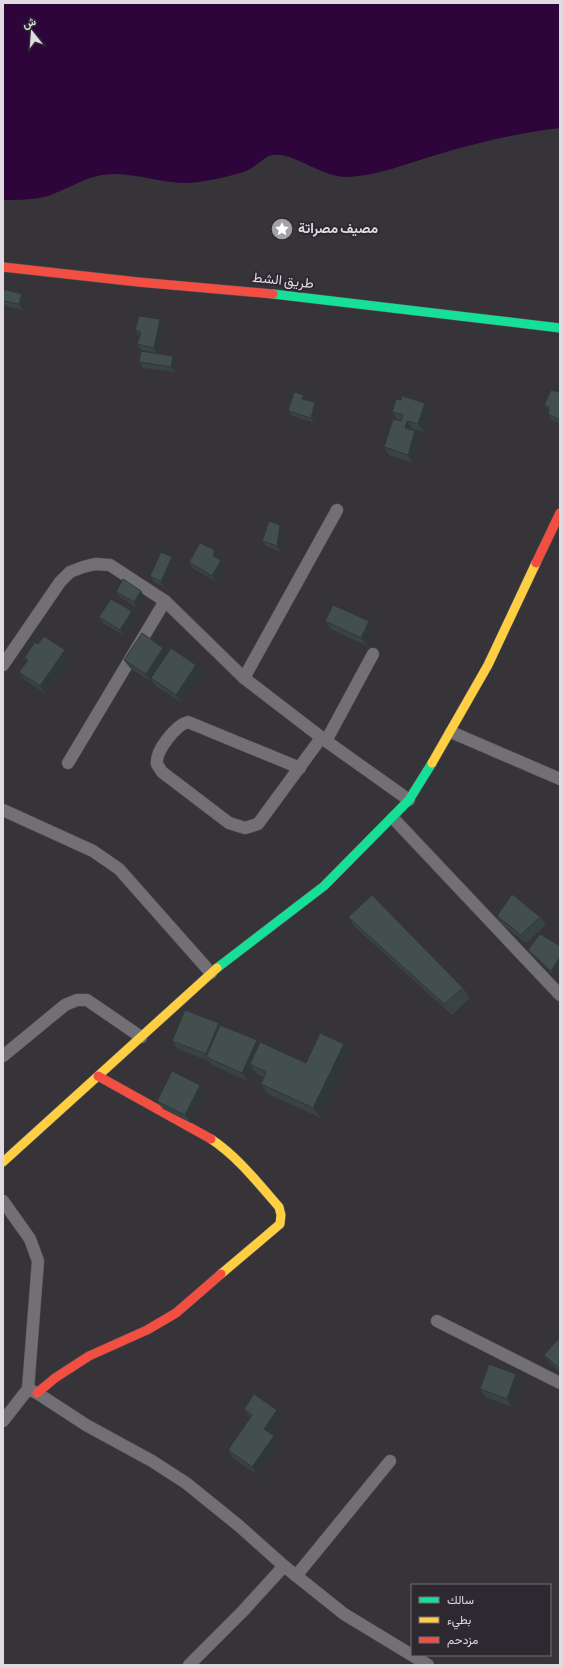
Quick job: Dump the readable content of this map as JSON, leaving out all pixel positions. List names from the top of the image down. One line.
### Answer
{"streets":{"street":["طريق الشط"]},"places":{"place":["مصيف مصراتة"]},"legend":["سالك","بطيء","مزدحم"],"north":"top"}
